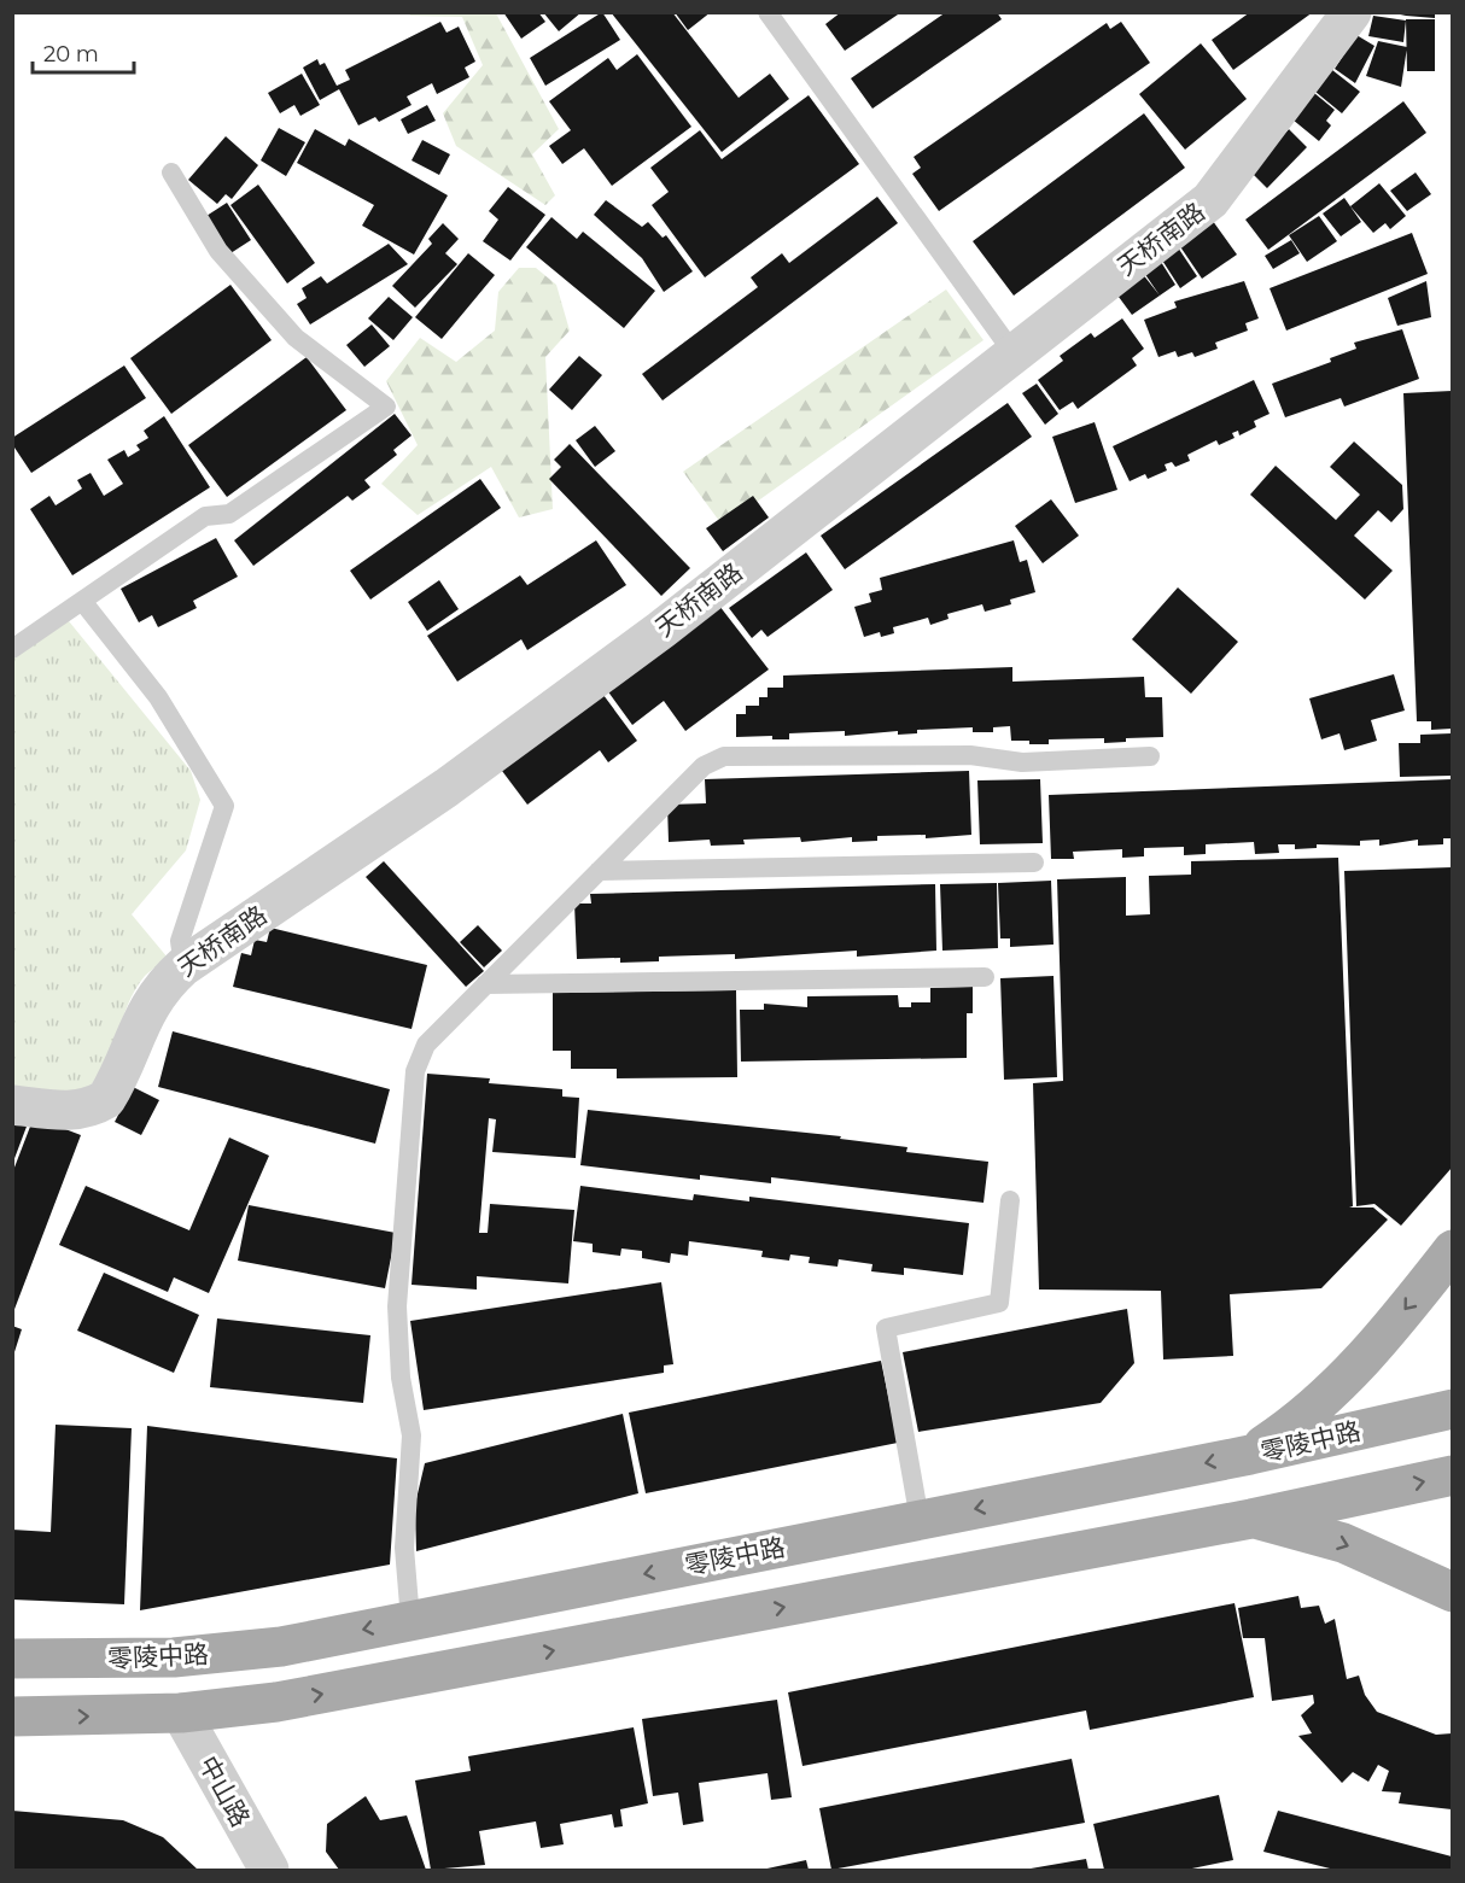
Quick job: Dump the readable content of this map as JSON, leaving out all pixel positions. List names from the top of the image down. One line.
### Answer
{"streets":{"main road":["零陵中路"],"street":["天桥南路","中山路"]},"scale_bar":"20 m"}
